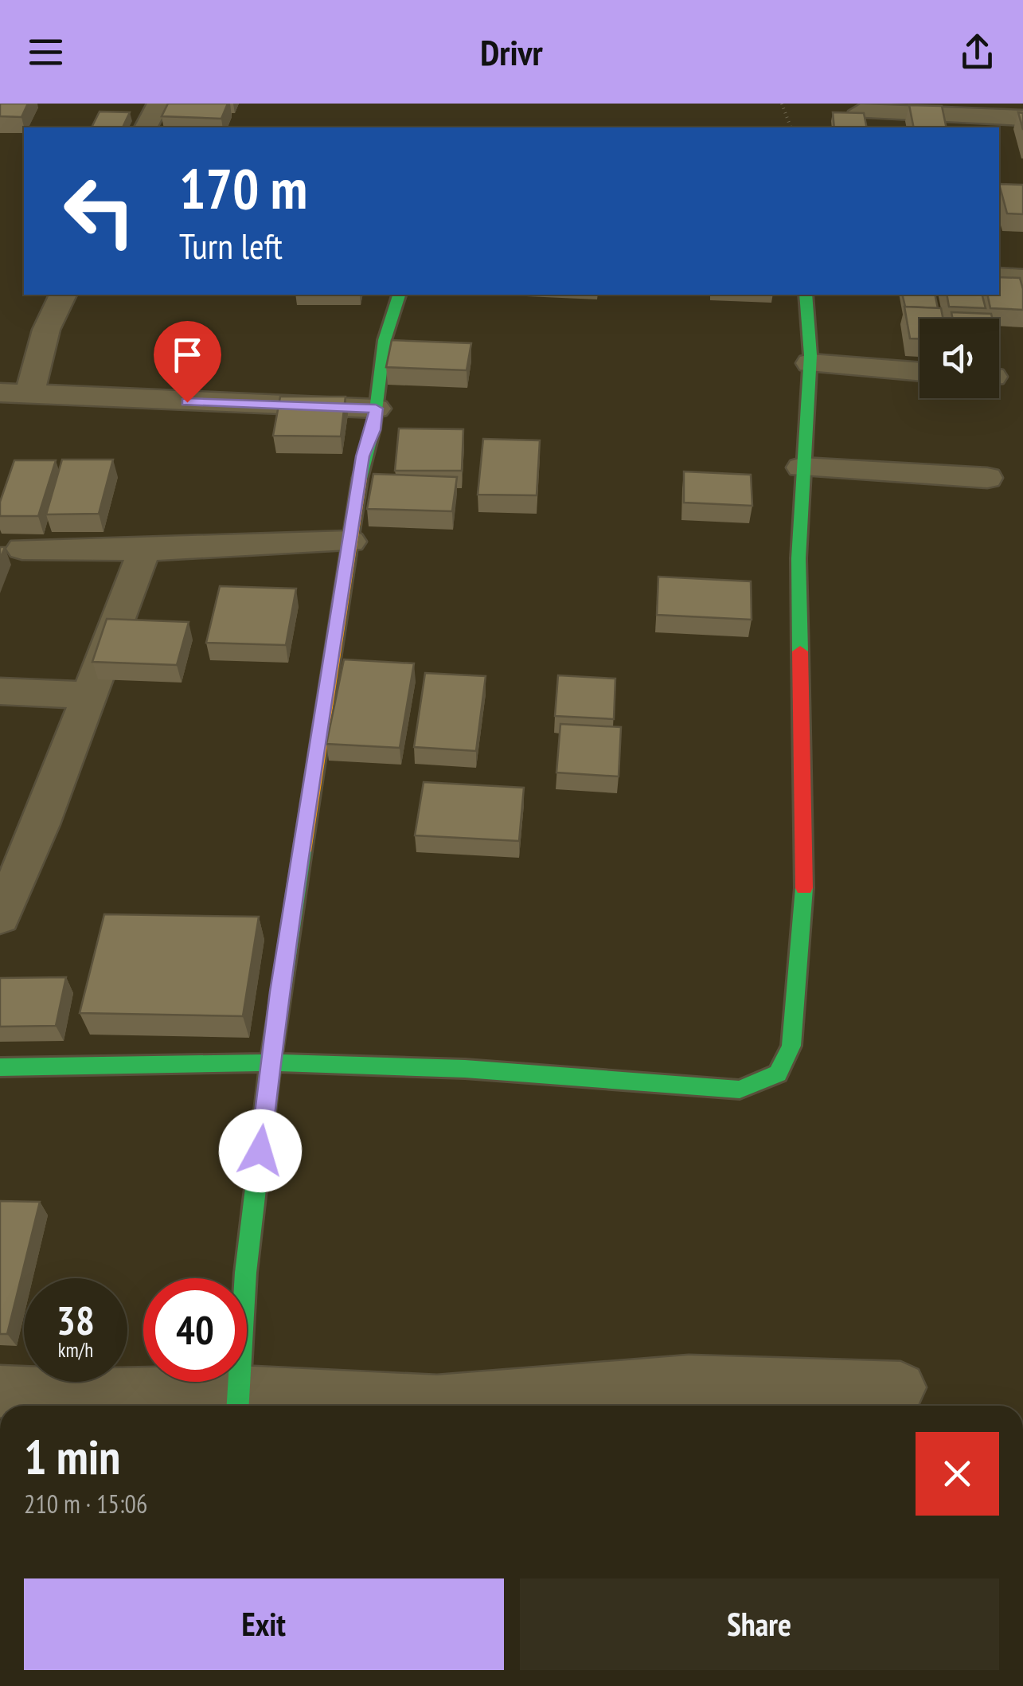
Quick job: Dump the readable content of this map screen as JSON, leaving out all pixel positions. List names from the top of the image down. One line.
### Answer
{"page":{"header":"Drivr","turn":["170 m","Turn left"],"speed":"38 km/h","limit":"40","heading":["1 min","210 m · 15:06"],"buttons":["Exit","Share"]}}
